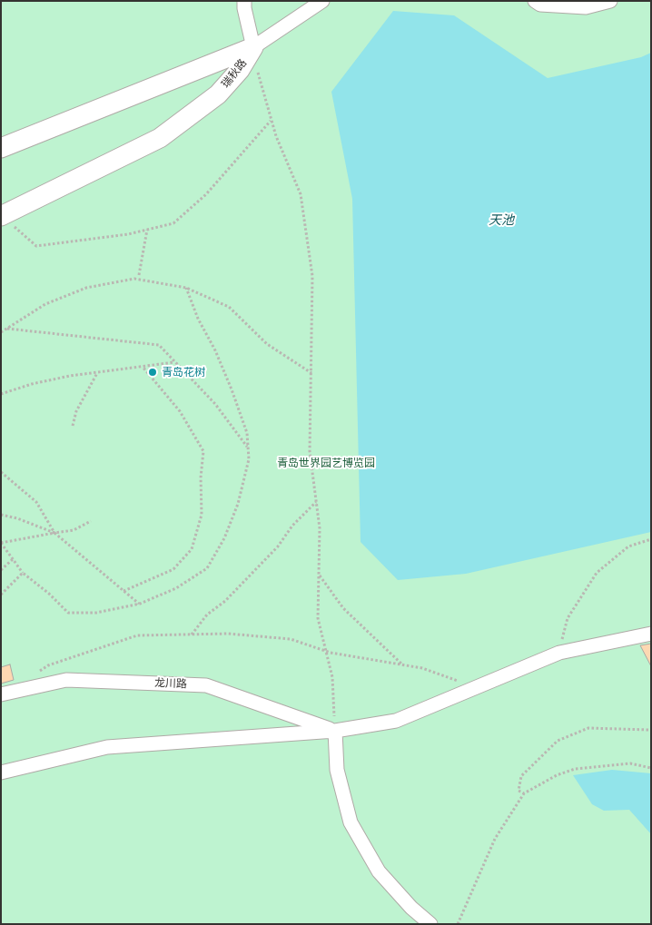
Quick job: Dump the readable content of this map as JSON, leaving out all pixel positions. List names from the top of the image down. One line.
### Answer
{"streets":{"street":["瑞秋路","龙川路"]},"water":["天池"],"parks":["青岛世界园艺博览园"],"places":["青岛花树"]}
